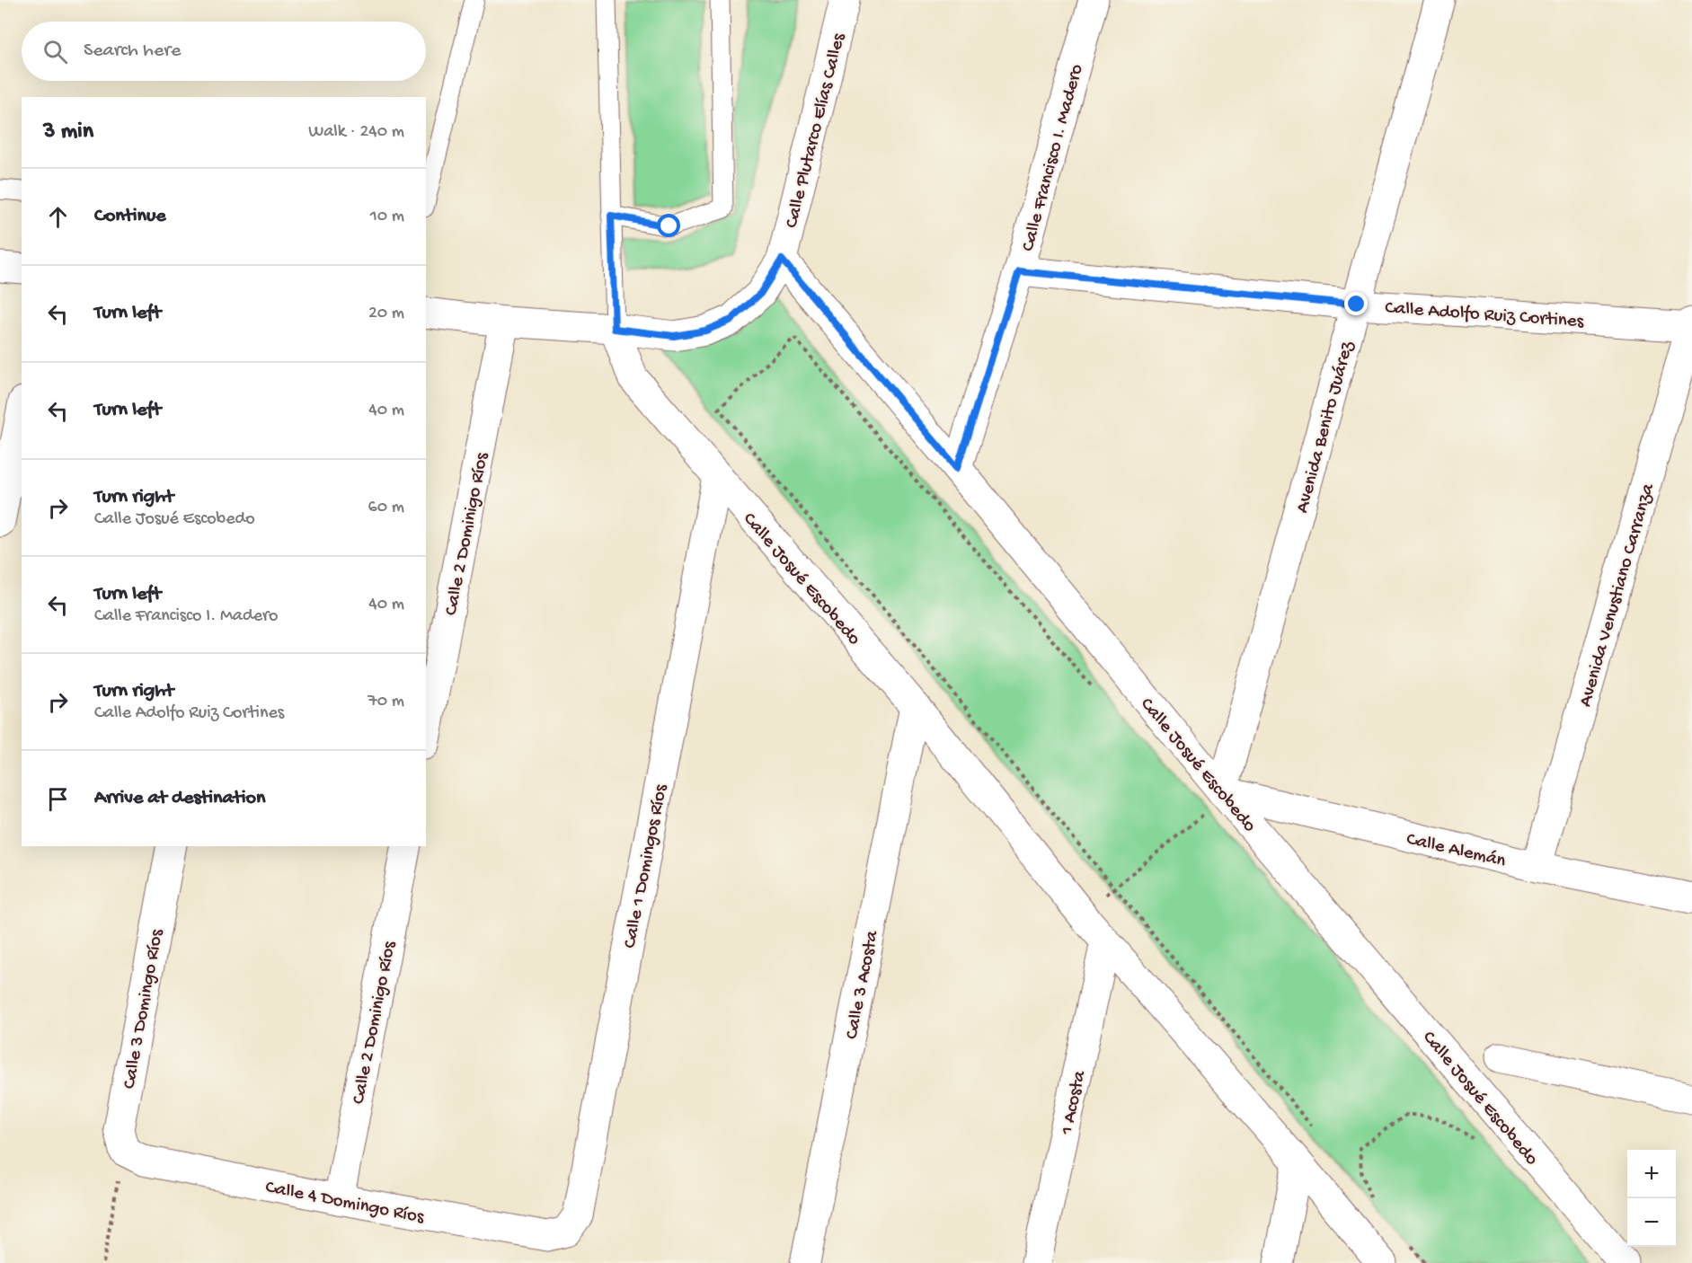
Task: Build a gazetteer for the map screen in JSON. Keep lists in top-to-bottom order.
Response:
{
  "streets": {
    "street": [
      "Calle Plutarco Elías Calles",
      "Calle Francisco I. Madero",
      "Calle Adolfo Ruiz Cortines",
      "Avenida Benito Juárez",
      "Calle 2 Dominigo Ríos",
      "Calle Josué Escobedo",
      "Avenida Venustiano Carranza",
      "Calle Alemán",
      "Calle 1 Domingos Ríos",
      "Calle 3 Acosta",
      "Calle 3 Domingo Ríos",
      "1 Acosta",
      "Calle 4 Domingo Ríos"
    ]
  },
  "crossings": [
    ["Calle Plutarco Elías Calles", "Calle 2 Dominigo Ríos"],
    ["Calle Plutarco Elías Calles", "Calle Josué Escobedo"],
    ["Calle Francisco I. Madero", "Calle Adolfo Ruiz Cortines"],
    ["Calle Francisco I. Madero", "Calle Josué Escobedo"],
    ["Calle Adolfo Ruiz Cortines", "Avenida Benito Juárez"],
    ["Calle Adolfo Ruiz Cortines", "Avenida Venustiano Carranza"],
    ["Avenida Benito Juárez", "Calle Josué Escobedo"],
    ["Avenida Benito Juárez", "Calle Alemán"],
    ["Calle 2 Dominigo Ríos", "Calle 4 Domingo Ríos"],
    ["Calle Josué Escobedo", "Calle Alemán"],
    ["Calle Josué Escobedo", "Calle 1 Domingos Ríos"],
    ["Calle Josué Escobedo", "Calle 3 Acosta"],
    ["Calle Josué Escobedo", "1 Acosta"],
    ["Avenida Venustiano Carranza", "Calle Alemán"],
    ["Calle 1 Domingos Ríos", "Calle 4 Domingo Ríos"],
    ["Calle 3 Domingo Ríos", "Calle 4 Domingo Ríos"]
  ],
  "page": {
    "search": "Search here",
    "heading": ["3 min", "Walk · 240 m"],
    "list": [
      ["Continue", "10 m"],
      ["Turn left", "20 m"],
      ["Turn left", "40 m"],
      ["Turn right", "Calle Josué Escobedo", "60 m"],
      ["Turn left", "Calle Francisco I. Madero", "40 m"],
      ["Turn right", "Calle Adolfo Ruiz Cortines", "70 m"],
      "Arrive at destination"
    ],
    "map_buttons": ["+", "−"]
  }
}
